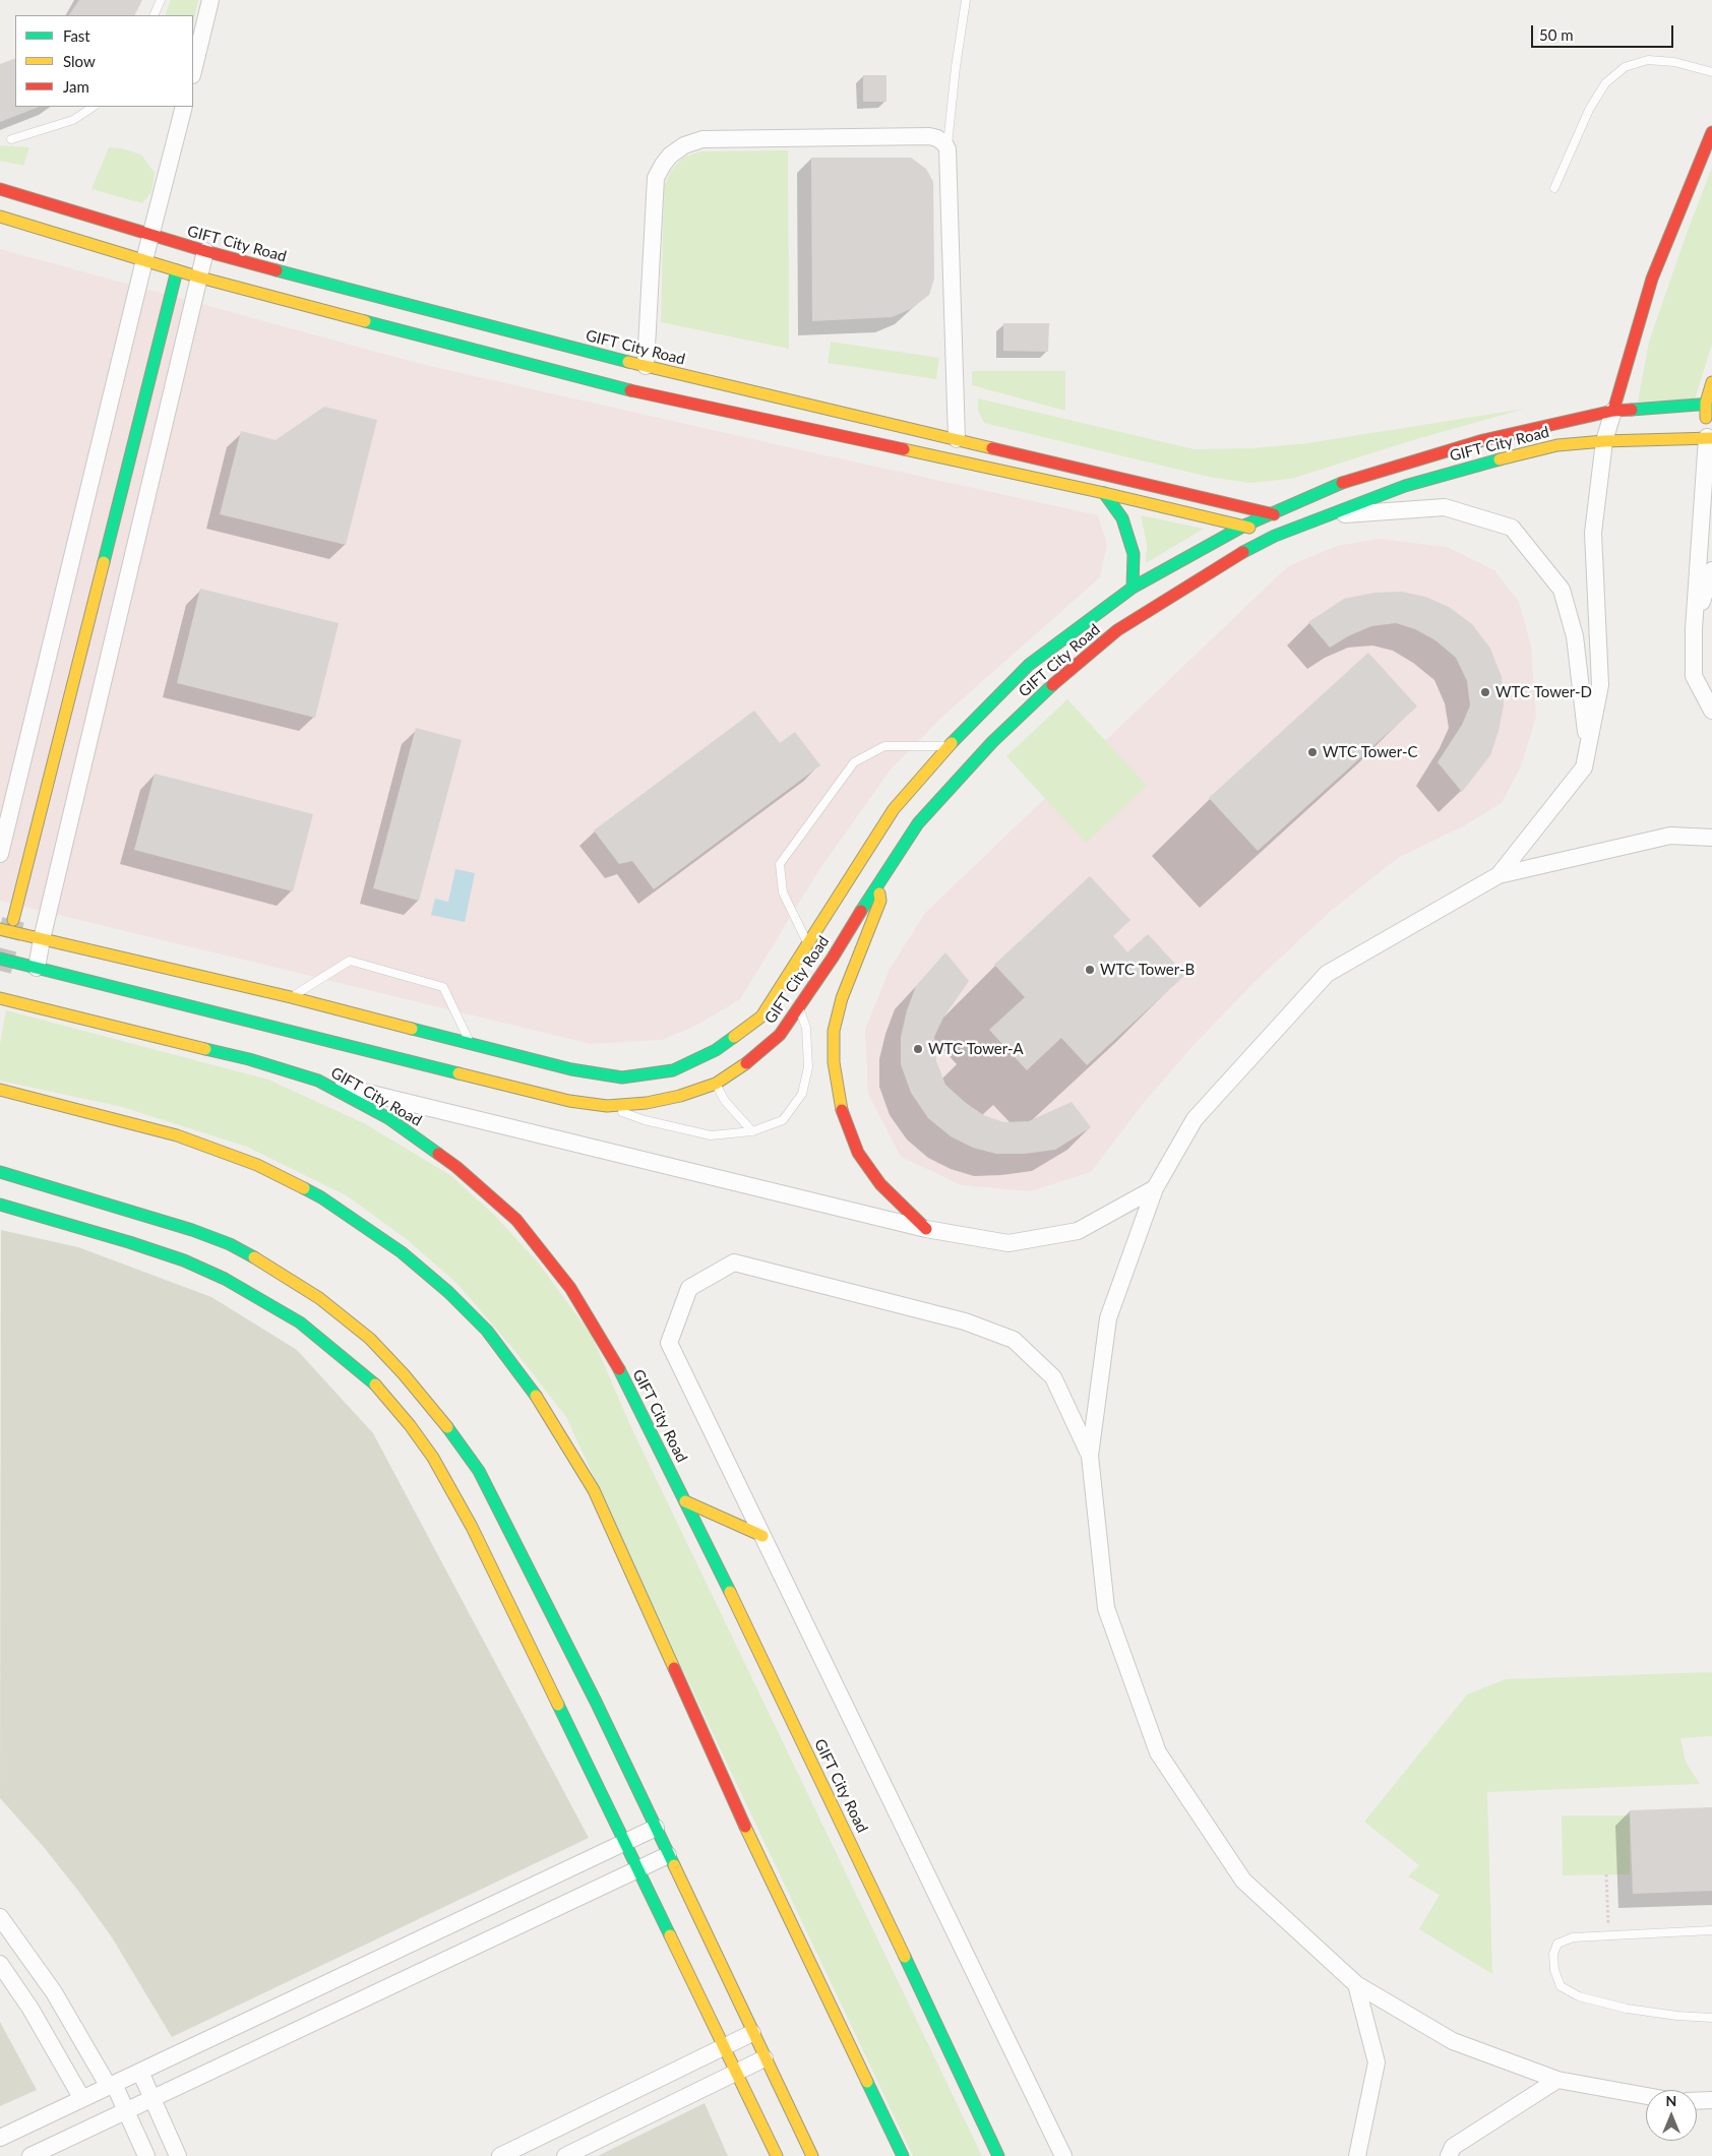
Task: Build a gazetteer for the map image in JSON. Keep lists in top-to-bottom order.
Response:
{
  "streets": {
    "street": ["GIFT City Road"]
  },
  "places": [
    "WTC Tower-D",
    "WTC Tower-C",
    "WTC Tower-B",
    "WTC Tower-A"
  ],
  "legend": ["Fast", "Slow", "Jam"],
  "scale_bar": "50 m",
  "north": "top"
}
